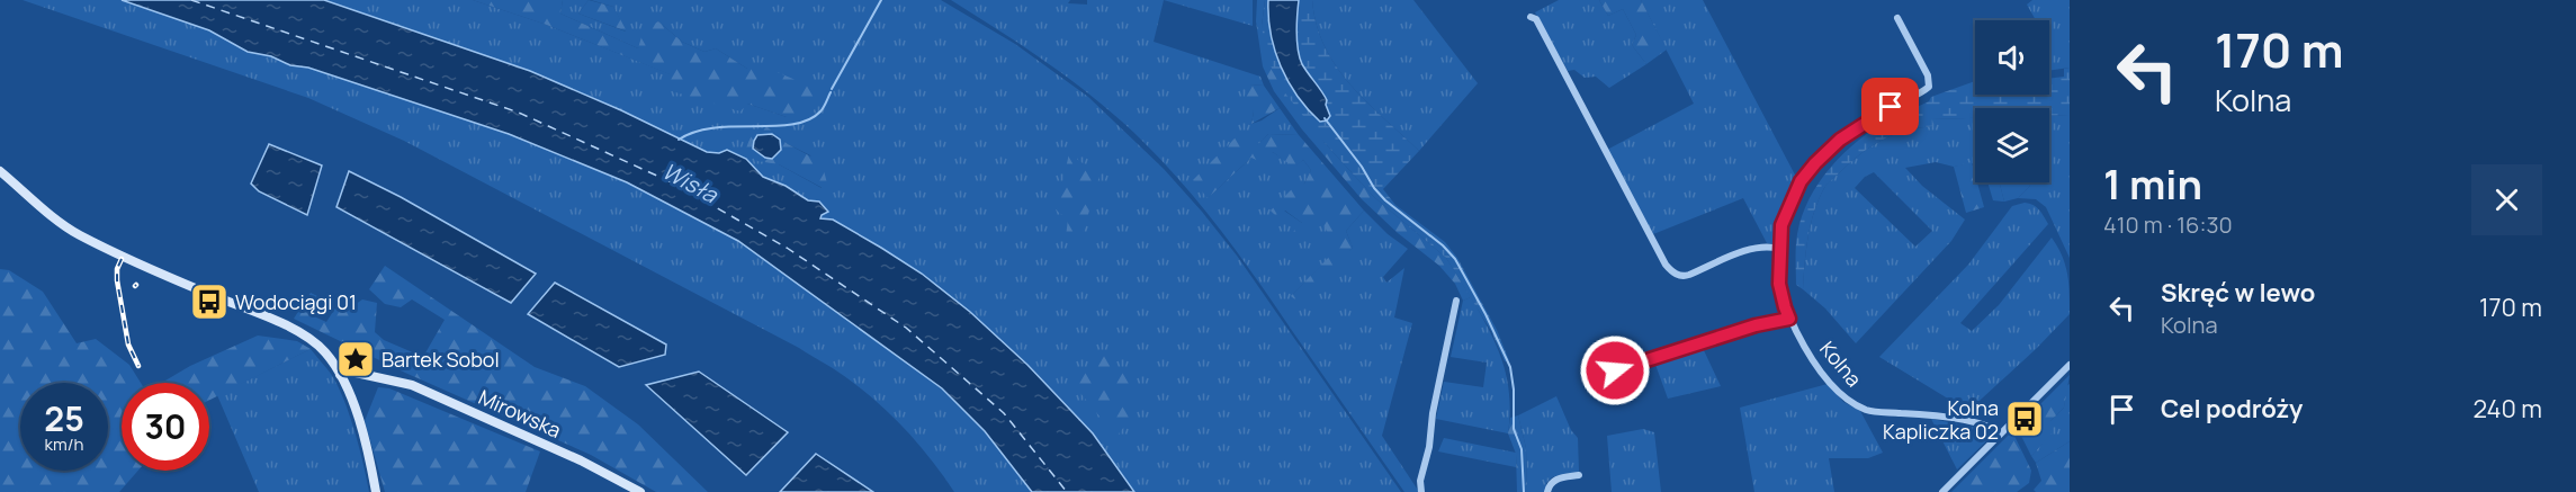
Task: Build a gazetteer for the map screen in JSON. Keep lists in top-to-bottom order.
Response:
{
  "streets": {
    "main road": ["Mirowska"],
    "street": ["Kolna"]
  },
  "water": ["Wisła"],
  "places": {
    "bus stop": ["Wodociągi 01", "Kolna Kapliczka 02"],
    "place": ["Bartek Sobol"]
  },
  "page": {
    "turn": ["170 m", "Kolna"],
    "heading": ["1 min", "410 m · 16:30"],
    "list": [
      {
        "name": "Skręć w lewo",
        "note": "Kolna",
        "value": "170 m"
      },
      {
        "name": "Cel podróży",
        "value": "240 m"
      }
    ],
    "speed": "25 km/h",
    "limit": "30"
  }
}
